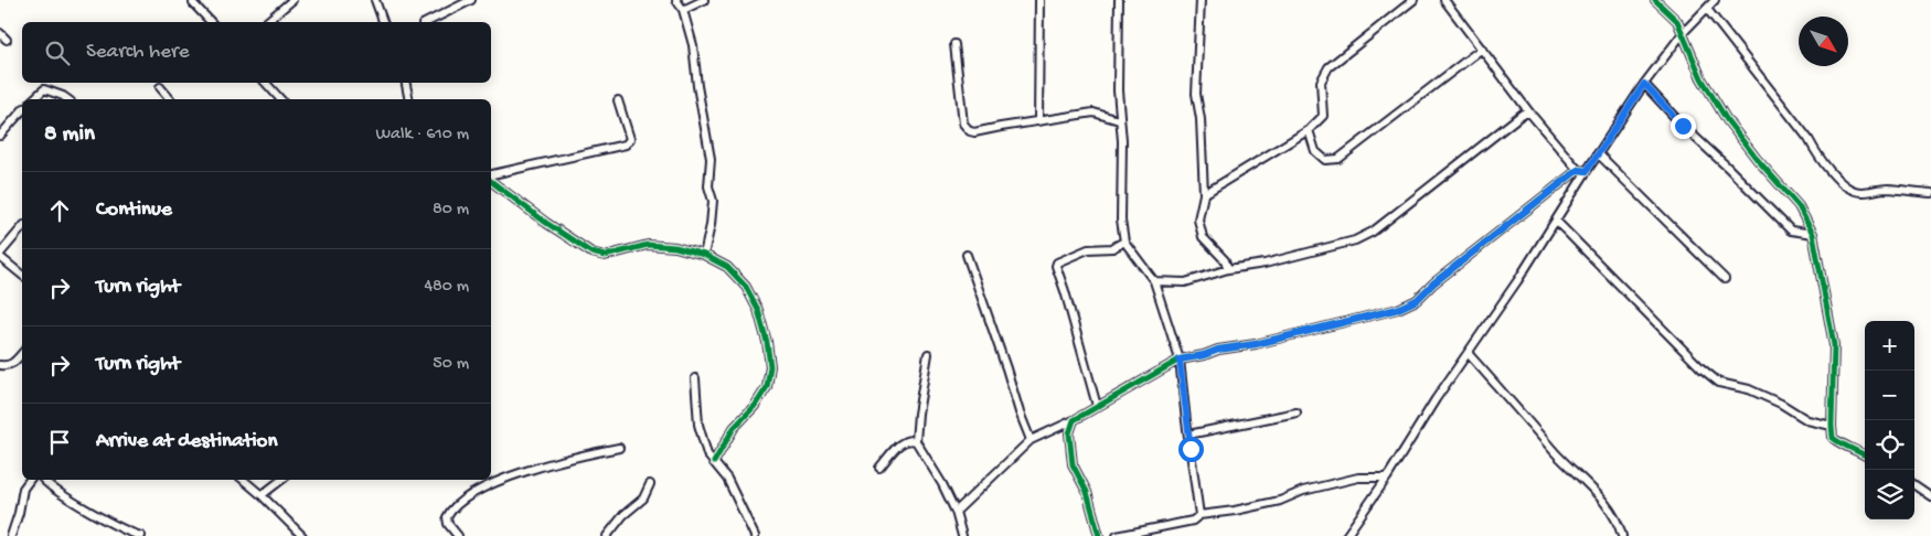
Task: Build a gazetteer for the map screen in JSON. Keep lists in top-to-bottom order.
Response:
{
  "north": "bottom right",
  "page": {
    "search": "Search here",
    "heading": ["8 min", "Walk · 610 m"],
    "list": [
      ["Continue", "80 m"],
      ["Turn right", "480 m"],
      ["Turn right", "50 m"],
      "Arrive at destination"
    ],
    "map_buttons": ["+", "−"]
  }
}
